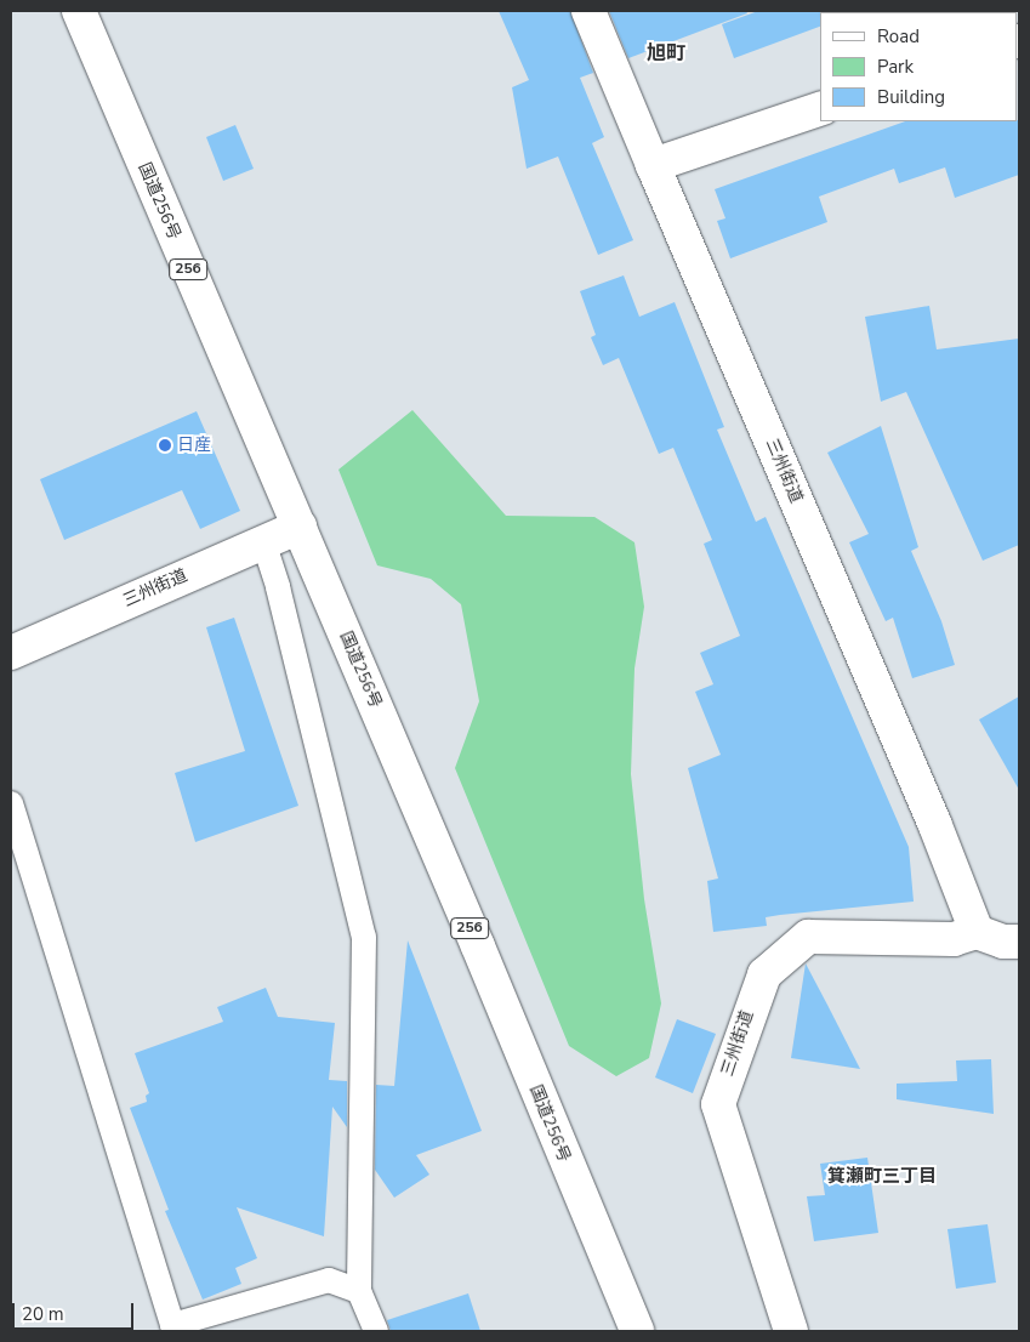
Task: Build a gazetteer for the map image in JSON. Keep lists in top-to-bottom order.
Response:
{
  "streets": {
    "main road": ["国道256号", "256", "三州街道"]
  },
  "crossings": [
    ["国道256号", "三州街道"]
  ],
  "districts": ["旭町", "箕瀬町三丁目"],
  "places": ["日産"],
  "legend": ["Road", "Park", "Building"],
  "scale_bar": "20 m"
}
